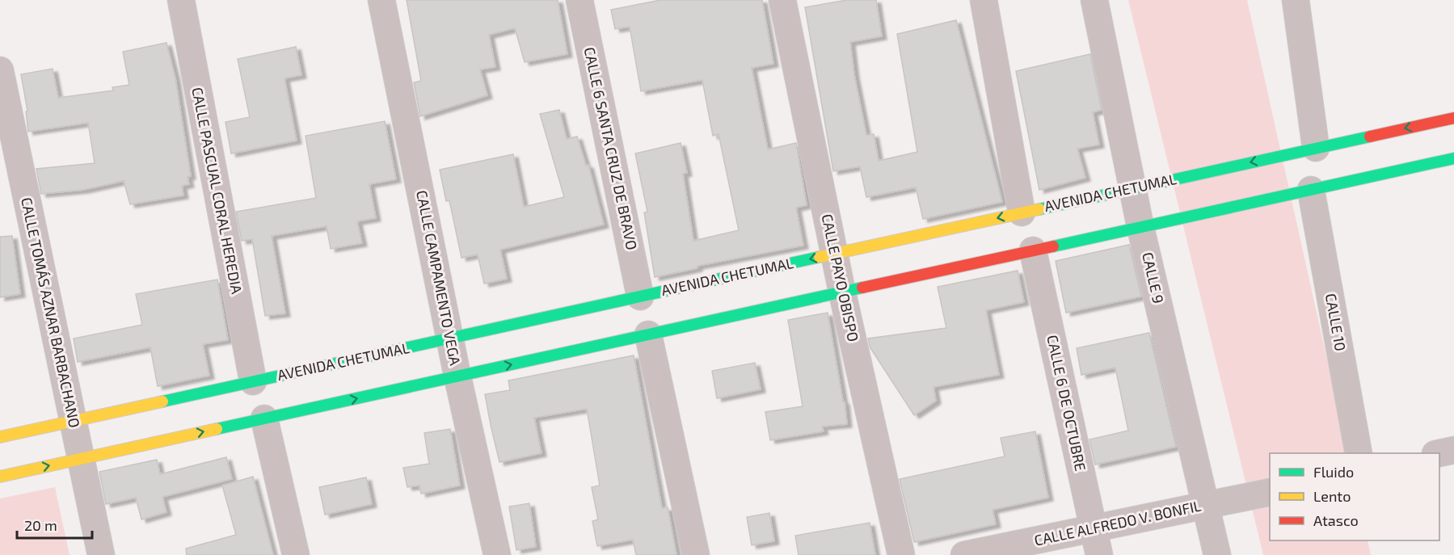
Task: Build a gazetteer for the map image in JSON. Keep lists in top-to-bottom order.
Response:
{
  "streets": {
    "main road": ["AVENIDA CHETUMAL"],
    "street": [
      "CALLE 6 SANTA CRUZ DE BRAVO",
      "CALLE PASCUAL CORAL HEREDIA",
      "CALLE CAMPAMENTO VEGA",
      "CALLE PAYO OBISPO",
      "CALLE 9",
      "CALLE TOMÁS AZNAR BARBACHANO",
      "CALLE 10",
      "CALLE 6 DE OCTUBRE",
      "CALLE ALFREDO V. BONFIL"
    ]
  },
  "crossings": [
    ["CALLE 6 SANTA CRUZ DE BRAVO", "AVENIDA CHETUMAL"],
    ["CALLE PASCUAL CORAL HEREDIA", "AVENIDA CHETUMAL"],
    ["AVENIDA CHETUMAL", "CALLE CAMPAMENTO VEGA"],
    ["AVENIDA CHETUMAL", "CALLE PAYO OBISPO"],
    ["AVENIDA CHETUMAL", "CALLE 9"],
    ["AVENIDA CHETUMAL", "CALLE TOMÁS AZNAR BARBACHANO"],
    ["CALLE 9", "CALLE ALFREDO V. BONFIL"],
    ["CALLE 6 DE OCTUBRE", "CALLE ALFREDO V. BONFIL"]
  ],
  "legend": ["Fluido", "Lento", "Atasco"],
  "scale_bar": "20 m"
}
